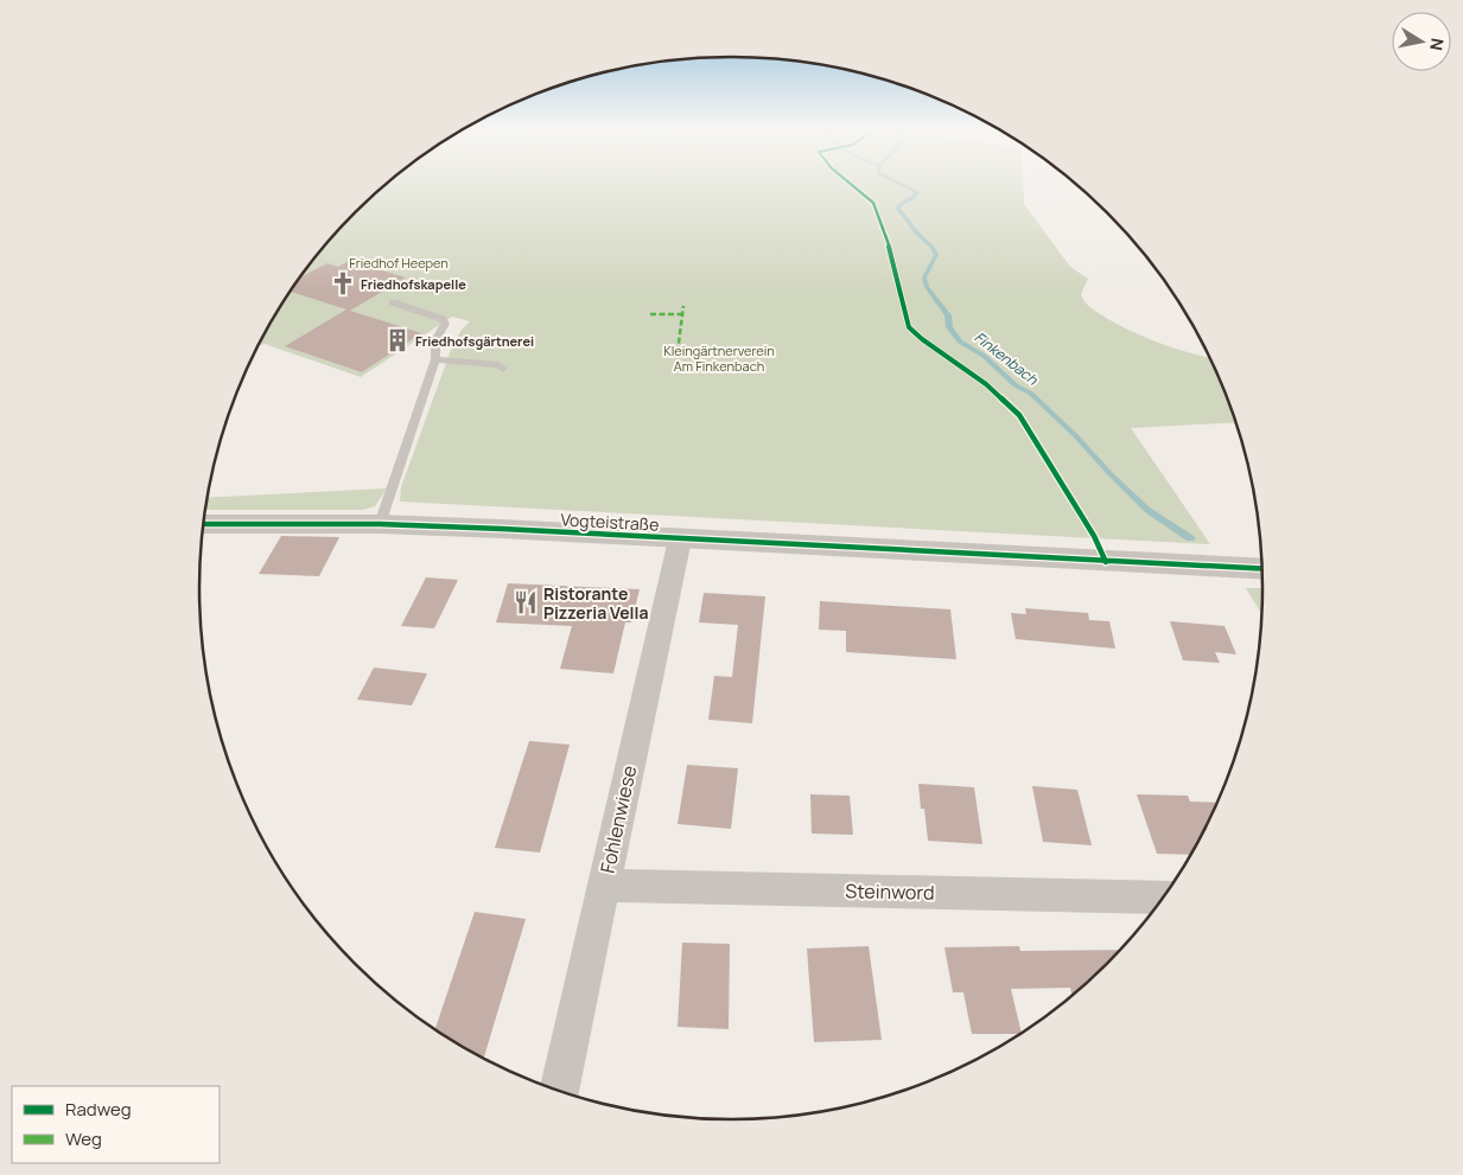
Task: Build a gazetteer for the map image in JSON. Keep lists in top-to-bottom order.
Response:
{
  "streets": {
    "street": ["Vogteistraße", "Fohlenwiese", "Steinword"]
  },
  "crossings": [
    ["Vogteistraße", "Fohlenwiese"],
    ["Fohlenwiese", "Steinword"]
  ],
  "water": ["Finkenbach"],
  "parks": ["Friedhof Heepen", "Kleingärtnerverein Am Finkenbach"],
  "places": {
    "church": ["Friedhofskapelle"],
    "building": ["Friedhofsgärtnerei"],
    "restaurant": ["Ristorante Pizzeria Vella"]
  },
  "legend": ["Radweg", "Weg"],
  "north": "right"
}
